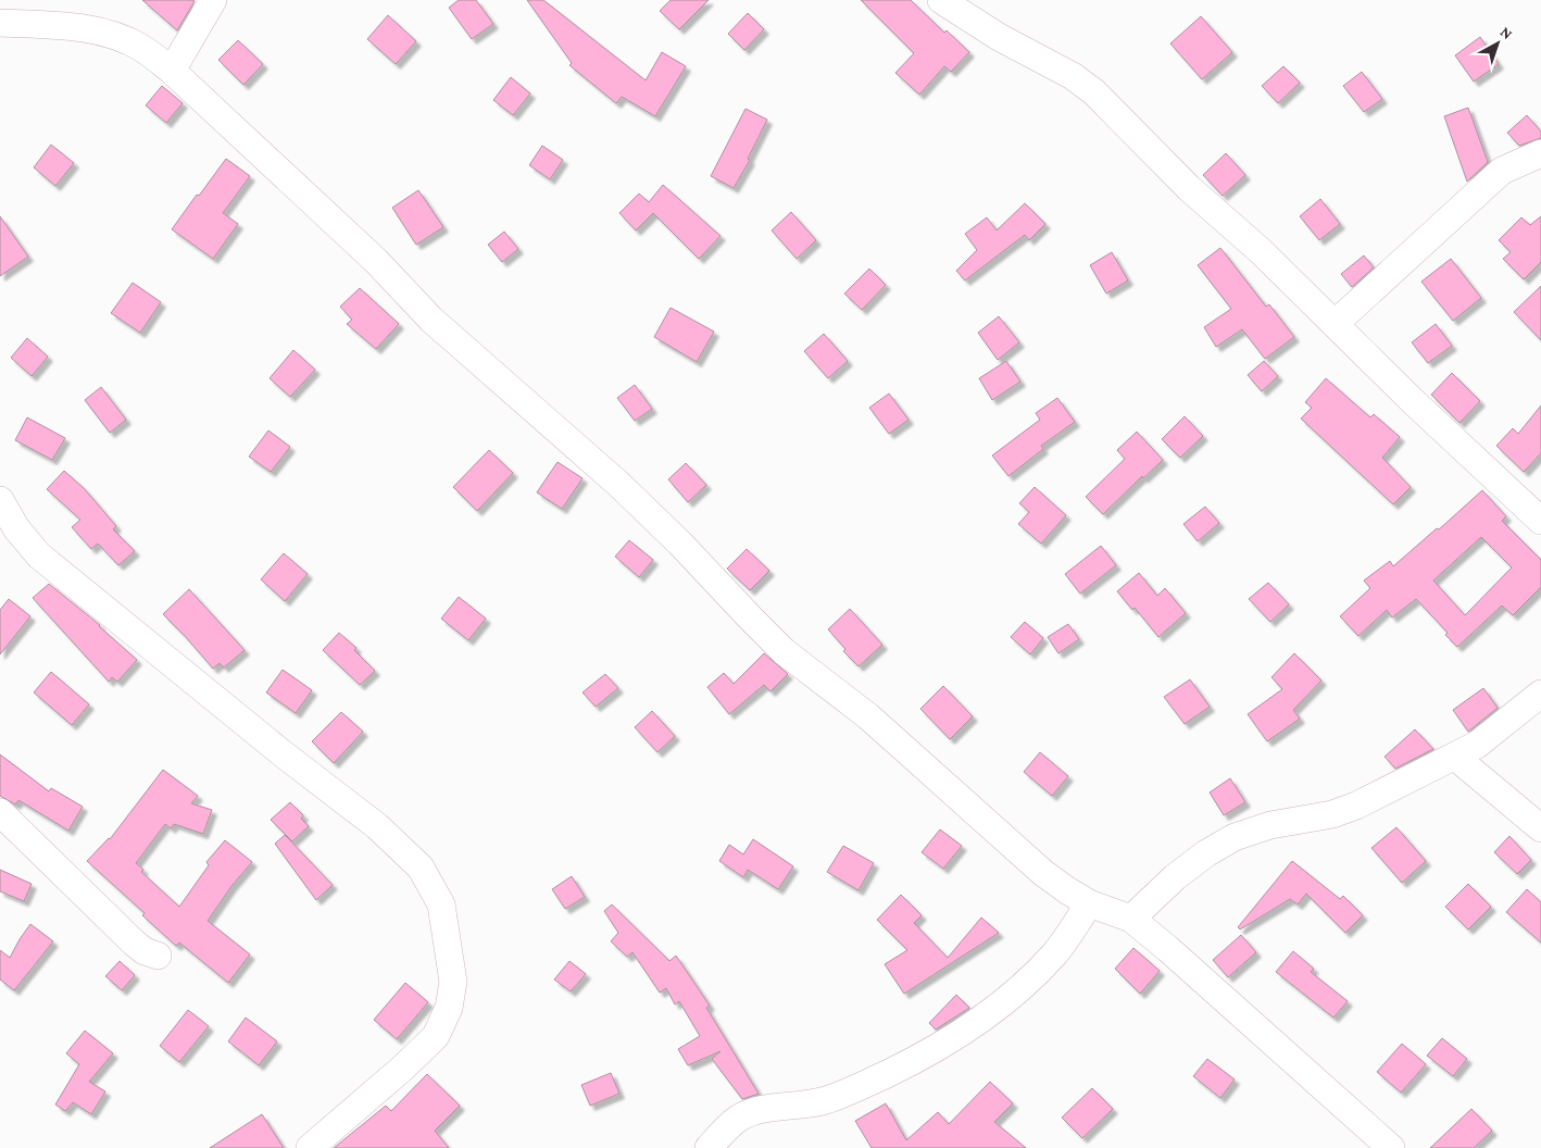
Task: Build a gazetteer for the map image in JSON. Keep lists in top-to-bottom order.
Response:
{
  "north": "top right"
}
